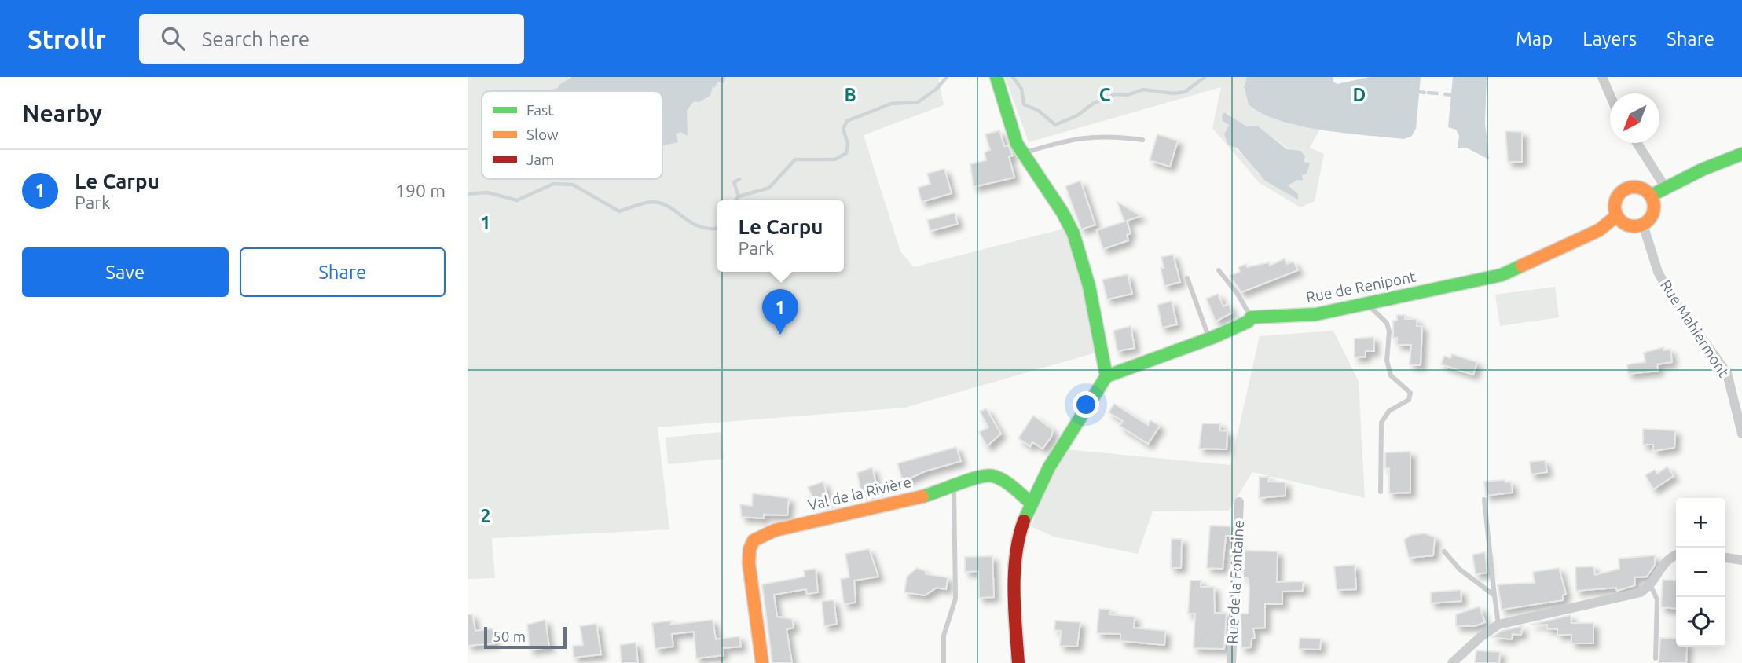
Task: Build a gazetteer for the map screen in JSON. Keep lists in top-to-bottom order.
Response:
{
  "streets": {
    "street": [
      "Rue de Renipont",
      "Rue Mahiermont",
      "Val de la Rivière",
      "Rue de la Fontaine"
    ]
  },
  "crossings": [
    ["Rue de Renipont", "Rue Mahiermont"]
  ],
  "legend": ["Fast", "Slow", "Jam"],
  "scale_bar": "50 m",
  "north": "bottom left",
  "page": {
    "header": "Strollr",
    "search": "Search here",
    "nav": ["Map", "Layers", "Share"],
    "heading": "Nearby",
    "list": [
      {
        "mark": "1",
        "name": "Le Carpu",
        "note": "Park",
        "value": "190 m"
      }
    ],
    "popup": ["Le Carpu", "Park"],
    "buttons": ["Save", "Share"],
    "pins": "1",
    "map_buttons": ["+", "−"],
    "scale": "50 m"
  },
  "grid": {
    "columns": ["B", "C", "D"],
    "rows": ["1", "2"]
  }
}
